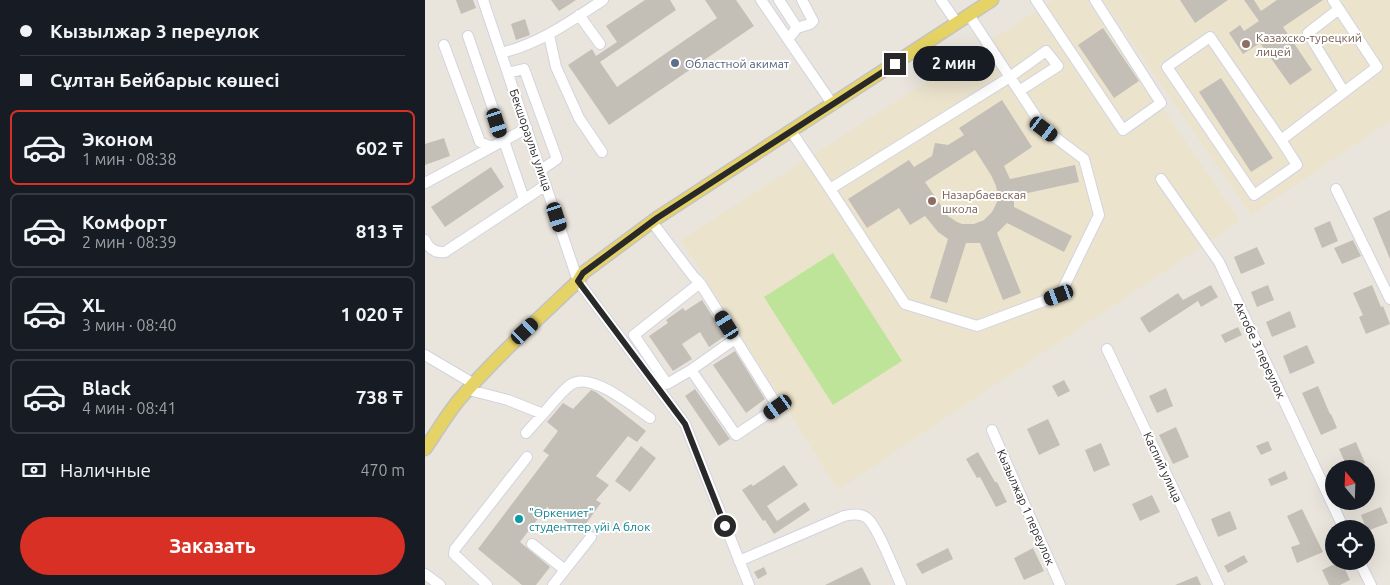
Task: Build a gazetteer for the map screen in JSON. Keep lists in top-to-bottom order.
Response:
{
  "streets": {
    "street": [
      "Бекшораулы улица",
      "Актобе 3 переулок",
      "Каспий улица",
      "Кызылжар 1 переулок"
    ]
  },
  "places": [
    "Казахско-турецкий лицей",
    "Областной акимат",
    "Назарбаевская школа",
    "\"Өркениет\" студенттер үйі А блок"
  ],
  "north": "top",
  "page": {
    "banner": ["Кызылжар 3 переулок", "Сұлтан Бейбарыс көшесі"],
    "bubble": "2 мин",
    "list": [
      {
        "name": "Эконом",
        "note": "1 мин · 08:38",
        "value": "602 ₸"
      },
      {
        "name": "Комфорт",
        "note": "2 мин · 08:39",
        "value": "813 ₸"
      },
      {
        "name": "XL",
        "note": "3 мин · 08:40",
        "value": "1 020 ₸"
      },
      {
        "name": "Black",
        "note": "4 мин · 08:41",
        "value": "738 ₸"
      }
    ],
    "pay": ["Наличные", "470 m"],
    "buttons": "Заказать"
  }
}
